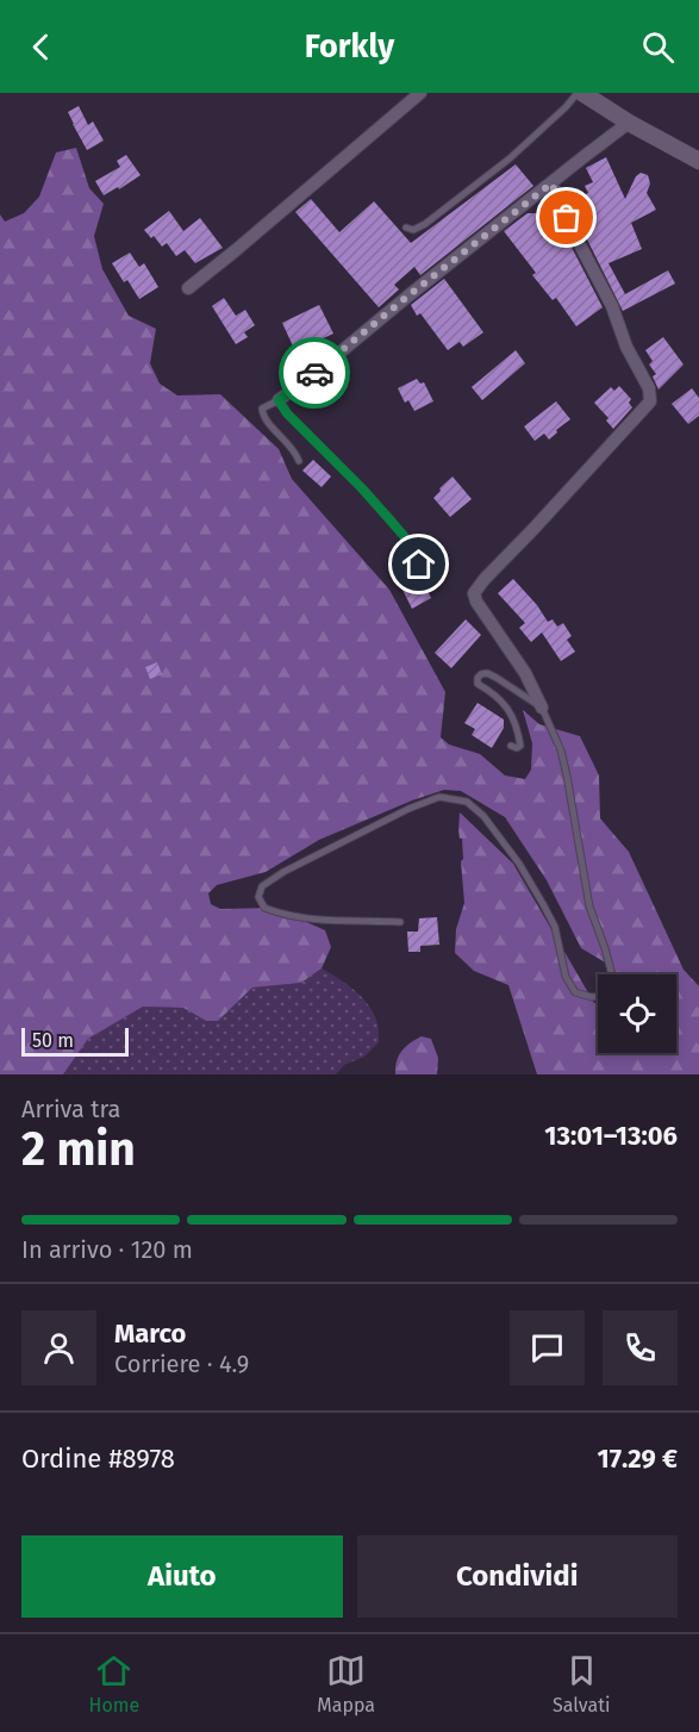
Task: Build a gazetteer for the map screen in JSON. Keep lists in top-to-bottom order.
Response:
{
  "scale_bar": "50 m",
  "page": {
    "header": "Forkly",
    "scale": "50 m",
    "heading": ["2 min", "Arriva tra", "13:01–13:06"],
    "panel": [
      "Marco",
      "Corriere · 4.9",
      "Ordine #8978",
      "17.29 €"
    ],
    "bar": "In arrivo · 120 m",
    "buttons": ["Aiuto", "Condividi"],
    "tabs": ["Home", "Mappa", "Salvati"]
  }
}
